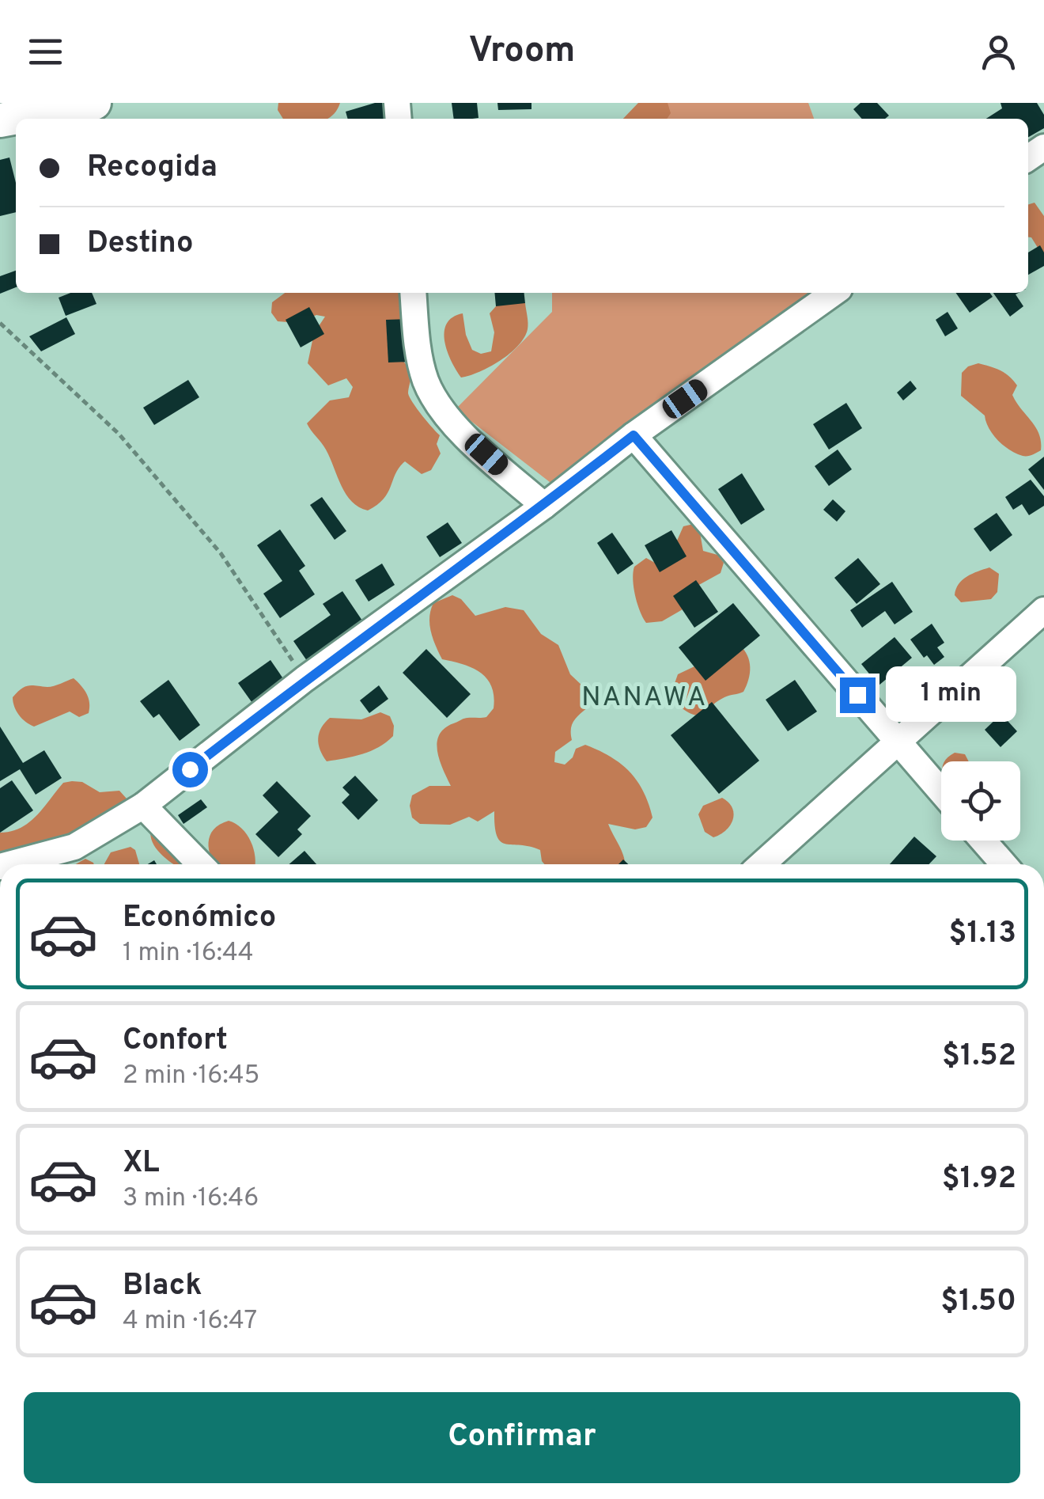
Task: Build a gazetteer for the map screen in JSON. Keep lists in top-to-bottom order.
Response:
{
  "districts": ["NANAWA"],
  "page": {
    "header": "Vroom",
    "banner": ["Recogida", "Destino"],
    "bubble": "1 min",
    "list": [
      {
        "name": "Económico",
        "note": "1 min · 16:44",
        "value": "$1.13"
      },
      {
        "name": "Confort",
        "note": "2 min · 16:45",
        "value": "$1.52"
      },
      {
        "name": "XL",
        "note": "3 min · 16:46",
        "value": "$1.92"
      },
      {
        "name": "Black",
        "note": "4 min · 16:47",
        "value": "$1.50"
      }
    ],
    "buttons": "Confirmar"
  }
}
